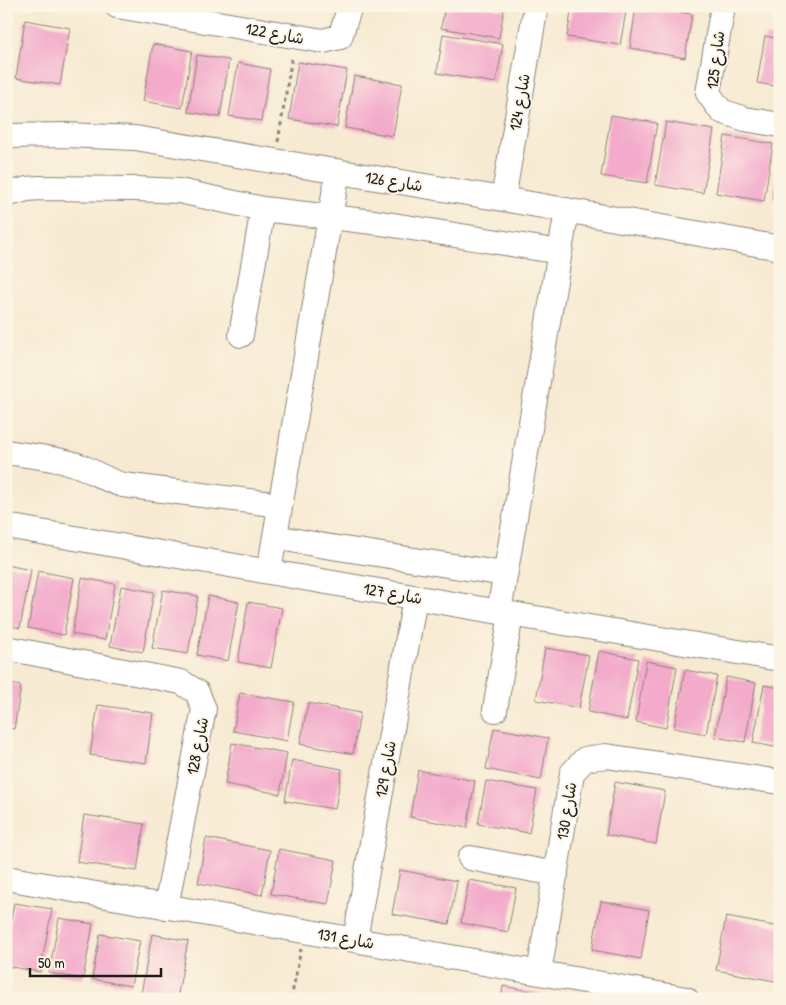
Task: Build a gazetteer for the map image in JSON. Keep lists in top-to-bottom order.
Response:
{
  "streets": {
    "street": [
      "شارع 122",
      "شارع 125",
      "شارع 124",
      "شارع 126",
      "شارع 127",
      "شارع 128",
      "شارع 129",
      "شارع 130",
      "شارع 131"
    ]
  },
  "crossings": [
    ["شارع 124", "شارع 126"],
    ["شارع 127", "شارع 129"],
    ["شارع 128", "شارع 131"],
    ["شارع 129", "شارع 131"],
    ["شارع 130", "شارع 131"]
  ],
  "scale_bar": "50 m"
}
